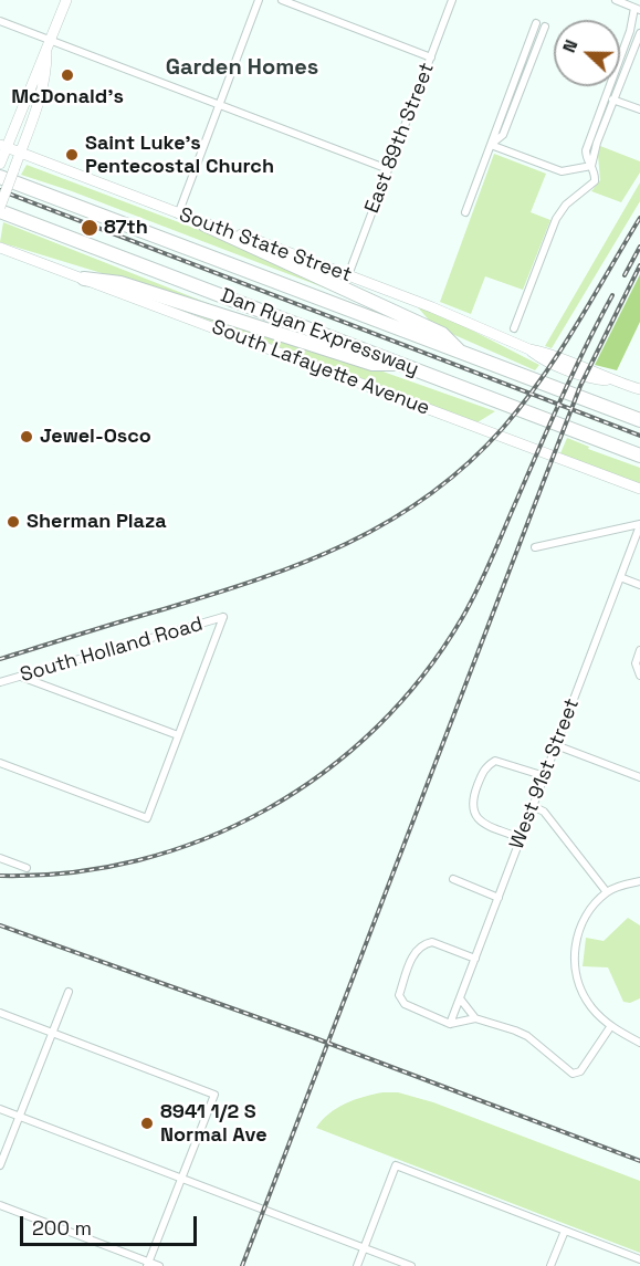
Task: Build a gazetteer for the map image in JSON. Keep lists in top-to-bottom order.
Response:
{
  "streets": {
    "highway": ["Dan Ryan Expressway"],
    "main road": ["South State Street", "South Lafayette Avenue"],
    "street": ["East 89th Street", "South Holland Road", "West 91st Street"]
  },
  "crossings": [
    ["East 89th Street", "South State Street"]
  ],
  "districts": ["Garden Homes"],
  "places": [
    "McDonald's",
    "Saint Luke's Pentecostal Church",
    "87th",
    "Jewel-Osco",
    "Sherman Plaza",
    "8941 1/2 S Normal Ave"
  ],
  "scale_bar": "200 m",
  "north": "left"
}
